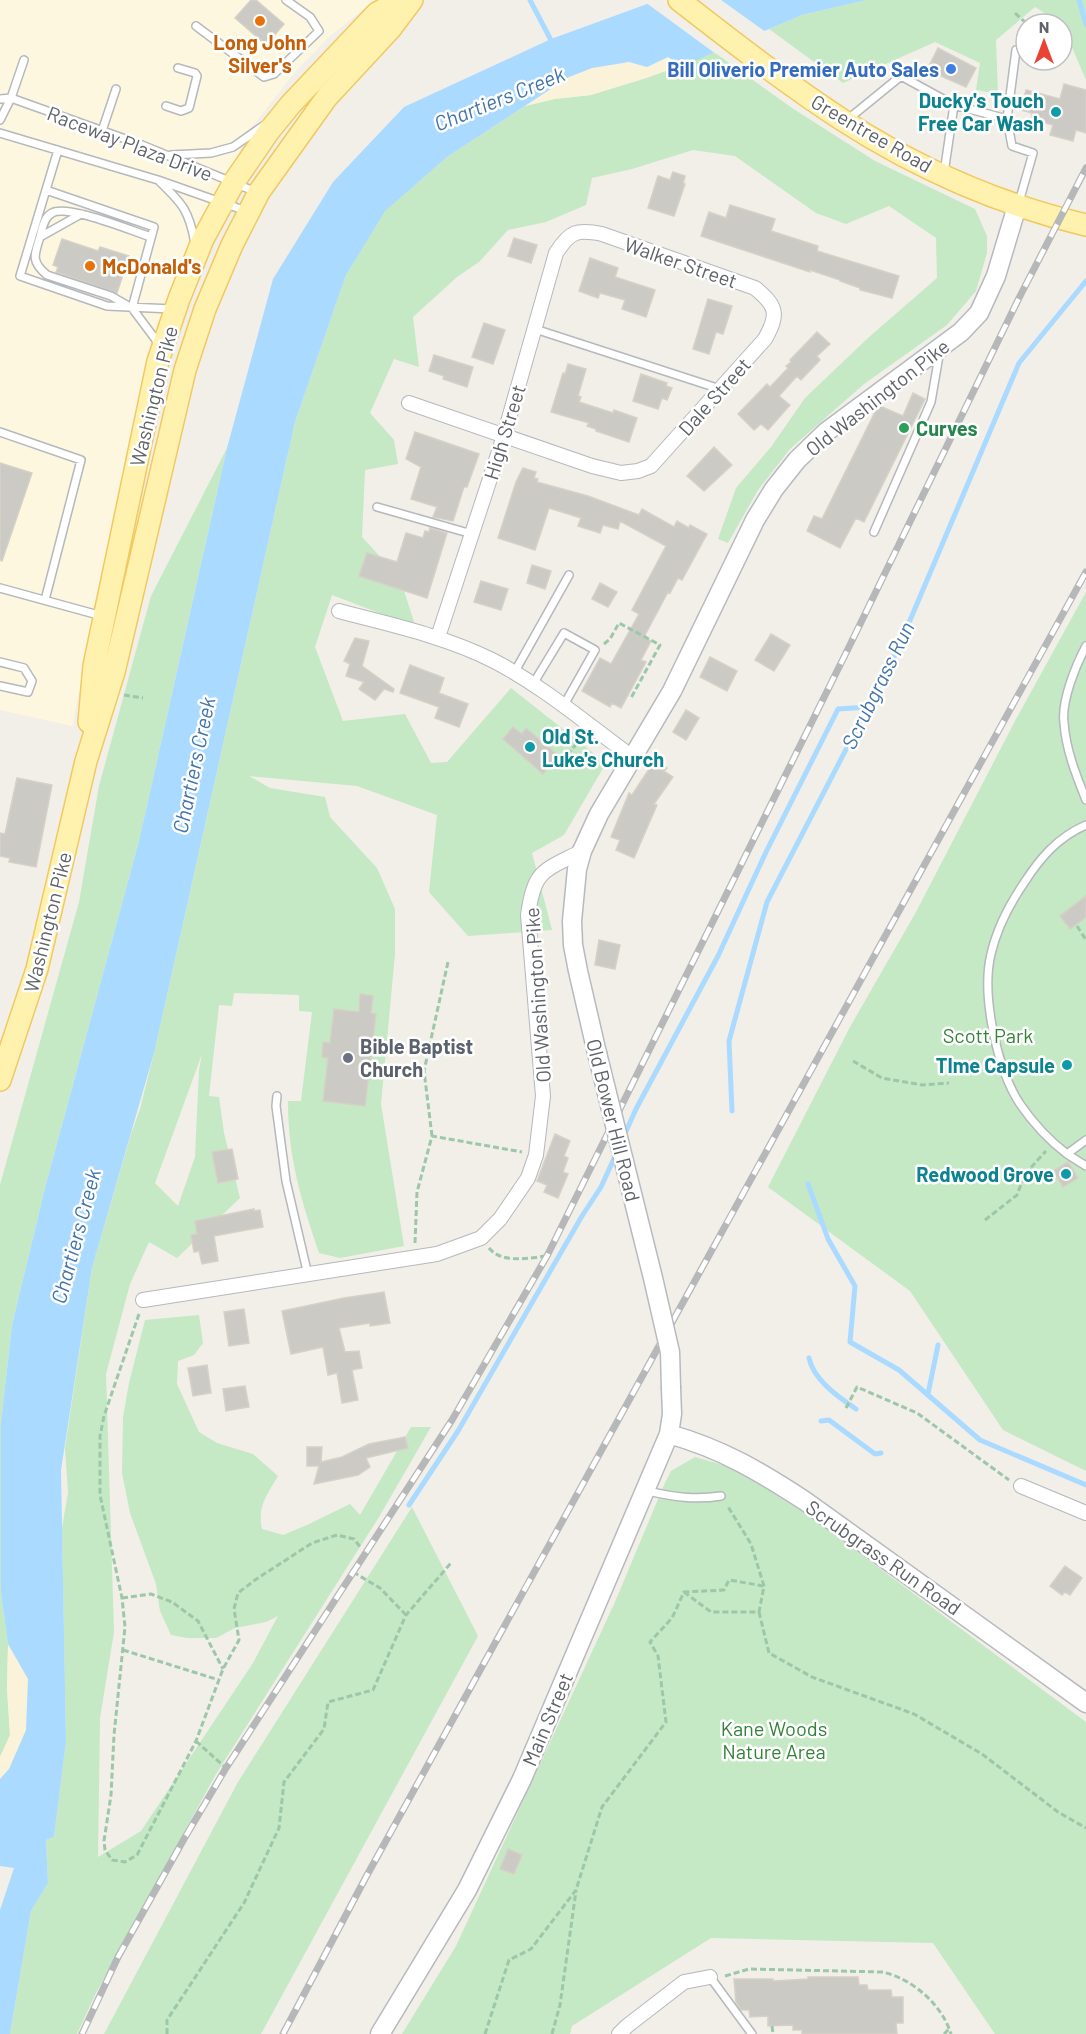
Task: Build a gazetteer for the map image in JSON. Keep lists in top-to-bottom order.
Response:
{
  "streets": {
    "main road": ["Greentree Road", "Washington Pike"],
    "street": [
      "Walker Street",
      "Dale Street",
      "Old Washington Pike",
      "High Street",
      "Old Bower Hill Road",
      "Scrubgrass Run Road",
      "Main Street"
    ],
    "lane": ["Raceway Plaza Drive"]
  },
  "crossings": [
    ["Greentree Road", "Old Washington Pike"],
    ["Raceway Plaza Drive", "Washington Pike"],
    ["Walker Street", "Dale Street"],
    ["Walker Street", "High Street"],
    ["Dale Street", "High Street"],
    ["Old Washington Pike", "Old Bower Hill Road"],
    ["Old Bower Hill Road", "Main Street"],
    ["Scrubgrass Run Road", "Main Street"]
  ],
  "water": ["Chartiers Creek", "Scrubgrass Run"],
  "parks": ["Scott Park", "Kane Woods Nature Area"],
  "places": [
    "Long John Silver's",
    "Bill Oliverio Premier Auto Sales",
    "Ducky's Touch Free Car Wash",
    "McDonald's",
    "Curves",
    "Old St. Luke's Church",
    "Bible Baptist Church",
    "TIme Capsule",
    "Redwood Grove"
  ],
  "north": "top"
}
